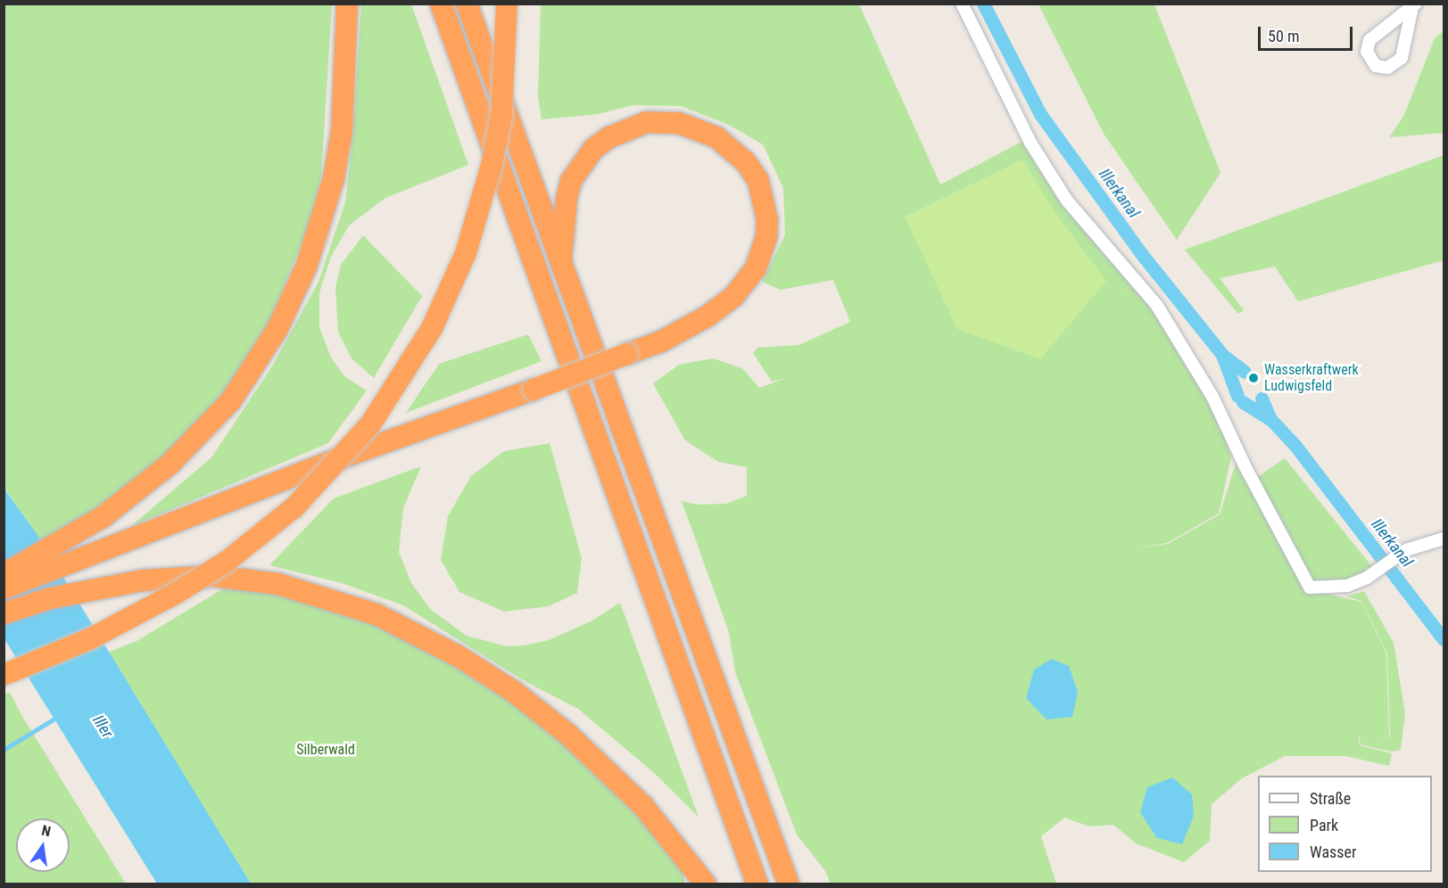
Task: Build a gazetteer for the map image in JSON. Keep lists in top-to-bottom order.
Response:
{
  "water": ["Illerkanal", "Iller"],
  "parks": ["Silberwald"],
  "places": ["Wasserkraftwerk Ludwigsfeld"],
  "legend": ["Straße", "Park", "Wasser"],
  "scale_bar": "50 m",
  "north": "top"
}
